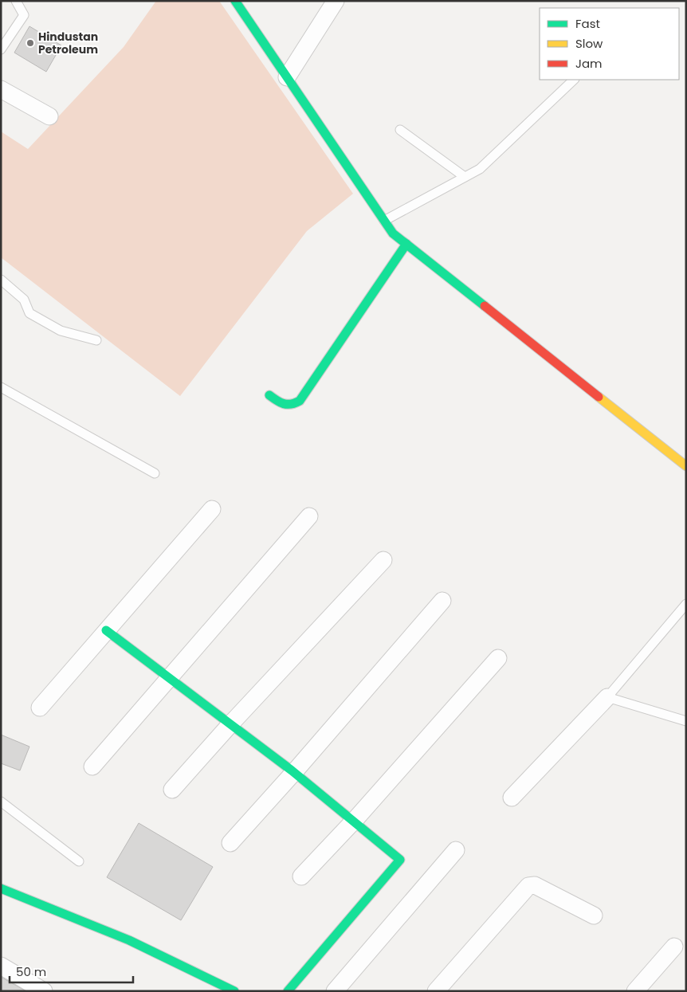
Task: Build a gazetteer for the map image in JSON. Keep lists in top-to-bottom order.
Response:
{
  "places": ["Hindustan Petroleum"],
  "legend": ["Fast", "Slow", "Jam"],
  "scale_bar": "50 m"
}
